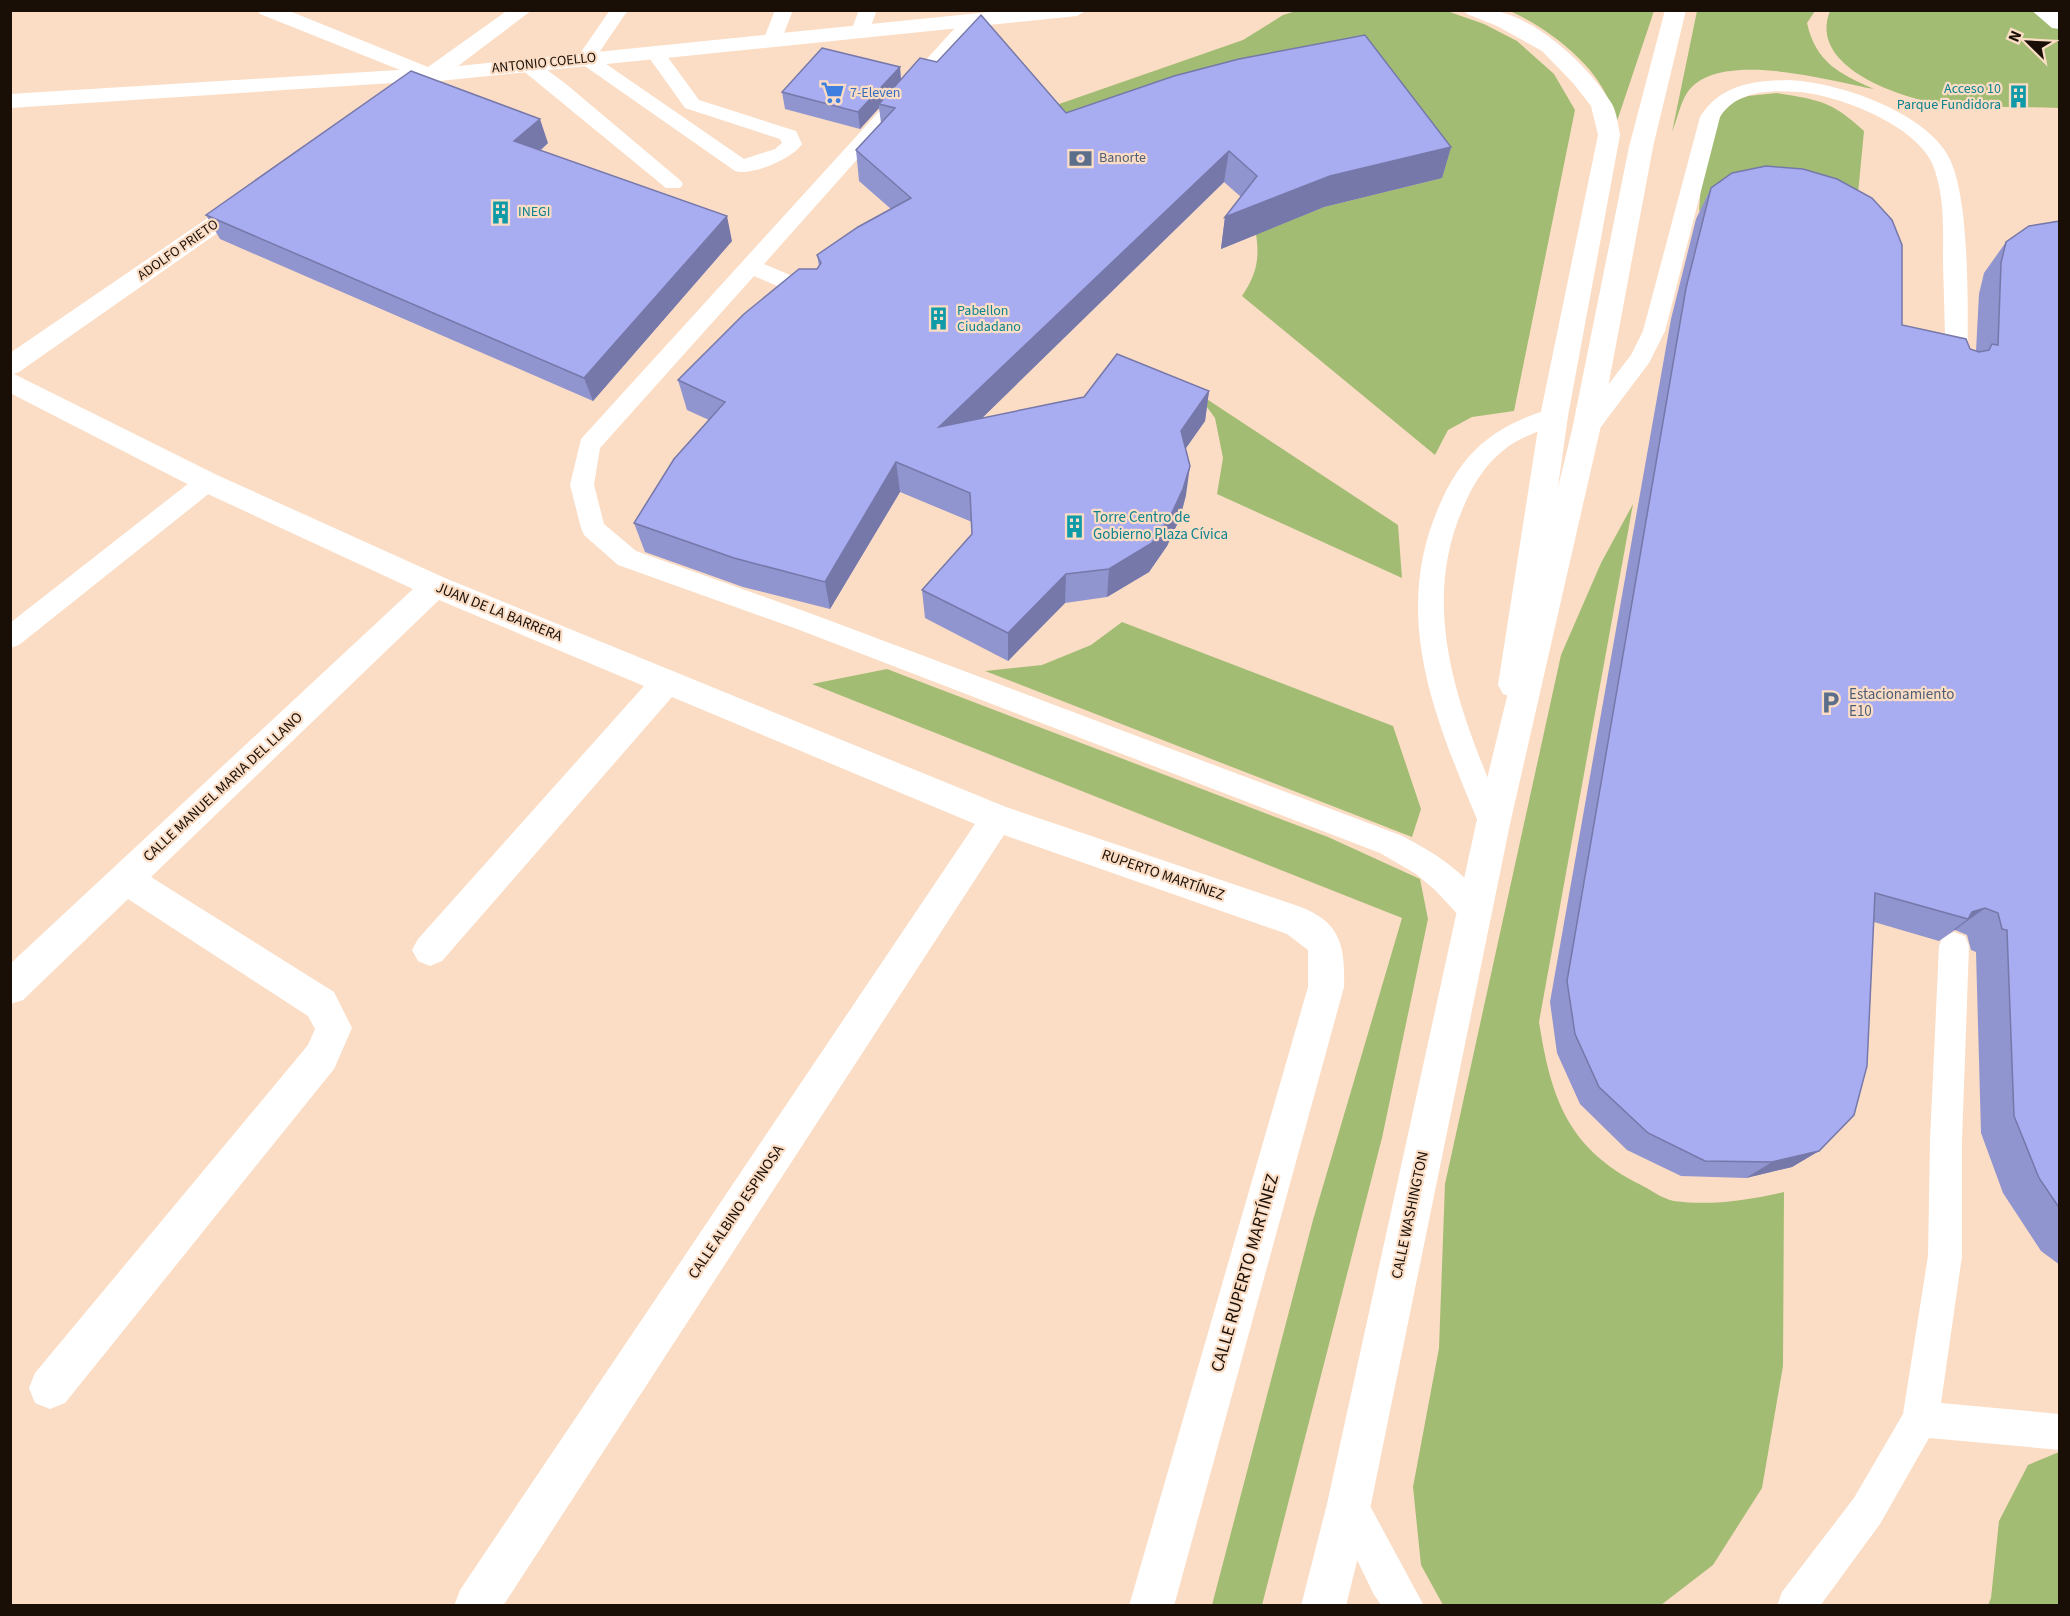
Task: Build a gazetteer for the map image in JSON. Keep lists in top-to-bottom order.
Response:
{
  "streets": {
    "street": [
      "ANTONIO COELLO",
      "ADOLFO PRIETO",
      "JUAN DE LA BARRERA",
      "CALLE MANUEL MARIA DEL LLANO",
      "RUPERTO MARTÍNEZ",
      "CALLE ALBINO ESPINOSA",
      "CALLE WASHINGTON",
      "CALLE RUPERTO MARTÍNEZ"
    ]
  },
  "crossings": [
    ["JUAN DE LA BARRERA", "CALLE MANUEL MARIA DEL LLANO"],
    ["JUAN DE LA BARRERA", "RUPERTO MARTÍNEZ"],
    ["JUAN DE LA BARRERA", "CALLE ALBINO ESPINOSA"],
    ["RUPERTO MARTÍNEZ", "CALLE ALBINO ESPINOSA"],
    ["RUPERTO MARTÍNEZ", "CALLE RUPERTO MARTÍNEZ"]
  ],
  "places": {
    "supermarket": ["7-Eleven"],
    "building": [
      "Acceso 10 Parque Fundidora",
      "INEGI",
      "Pabellon Ciudadano",
      "Torre Centro de Gobierno Plaza Cívica"
    ],
    "bank": ["Banorte"],
    "parking": ["Estacionamiento E10"]
  },
  "north": "top left"
}
